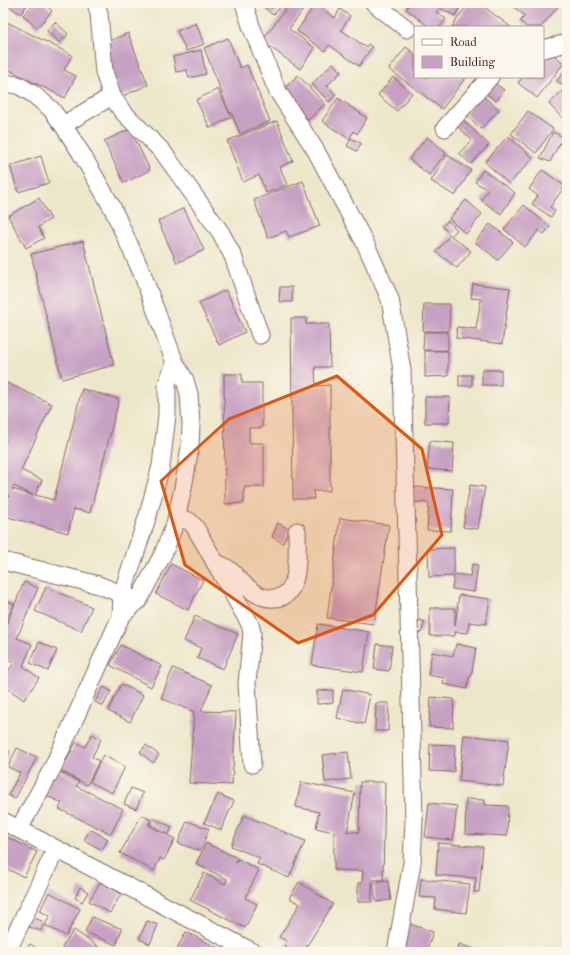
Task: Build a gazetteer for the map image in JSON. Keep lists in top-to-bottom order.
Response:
{
  "legend": ["Road", "Building"]
}
